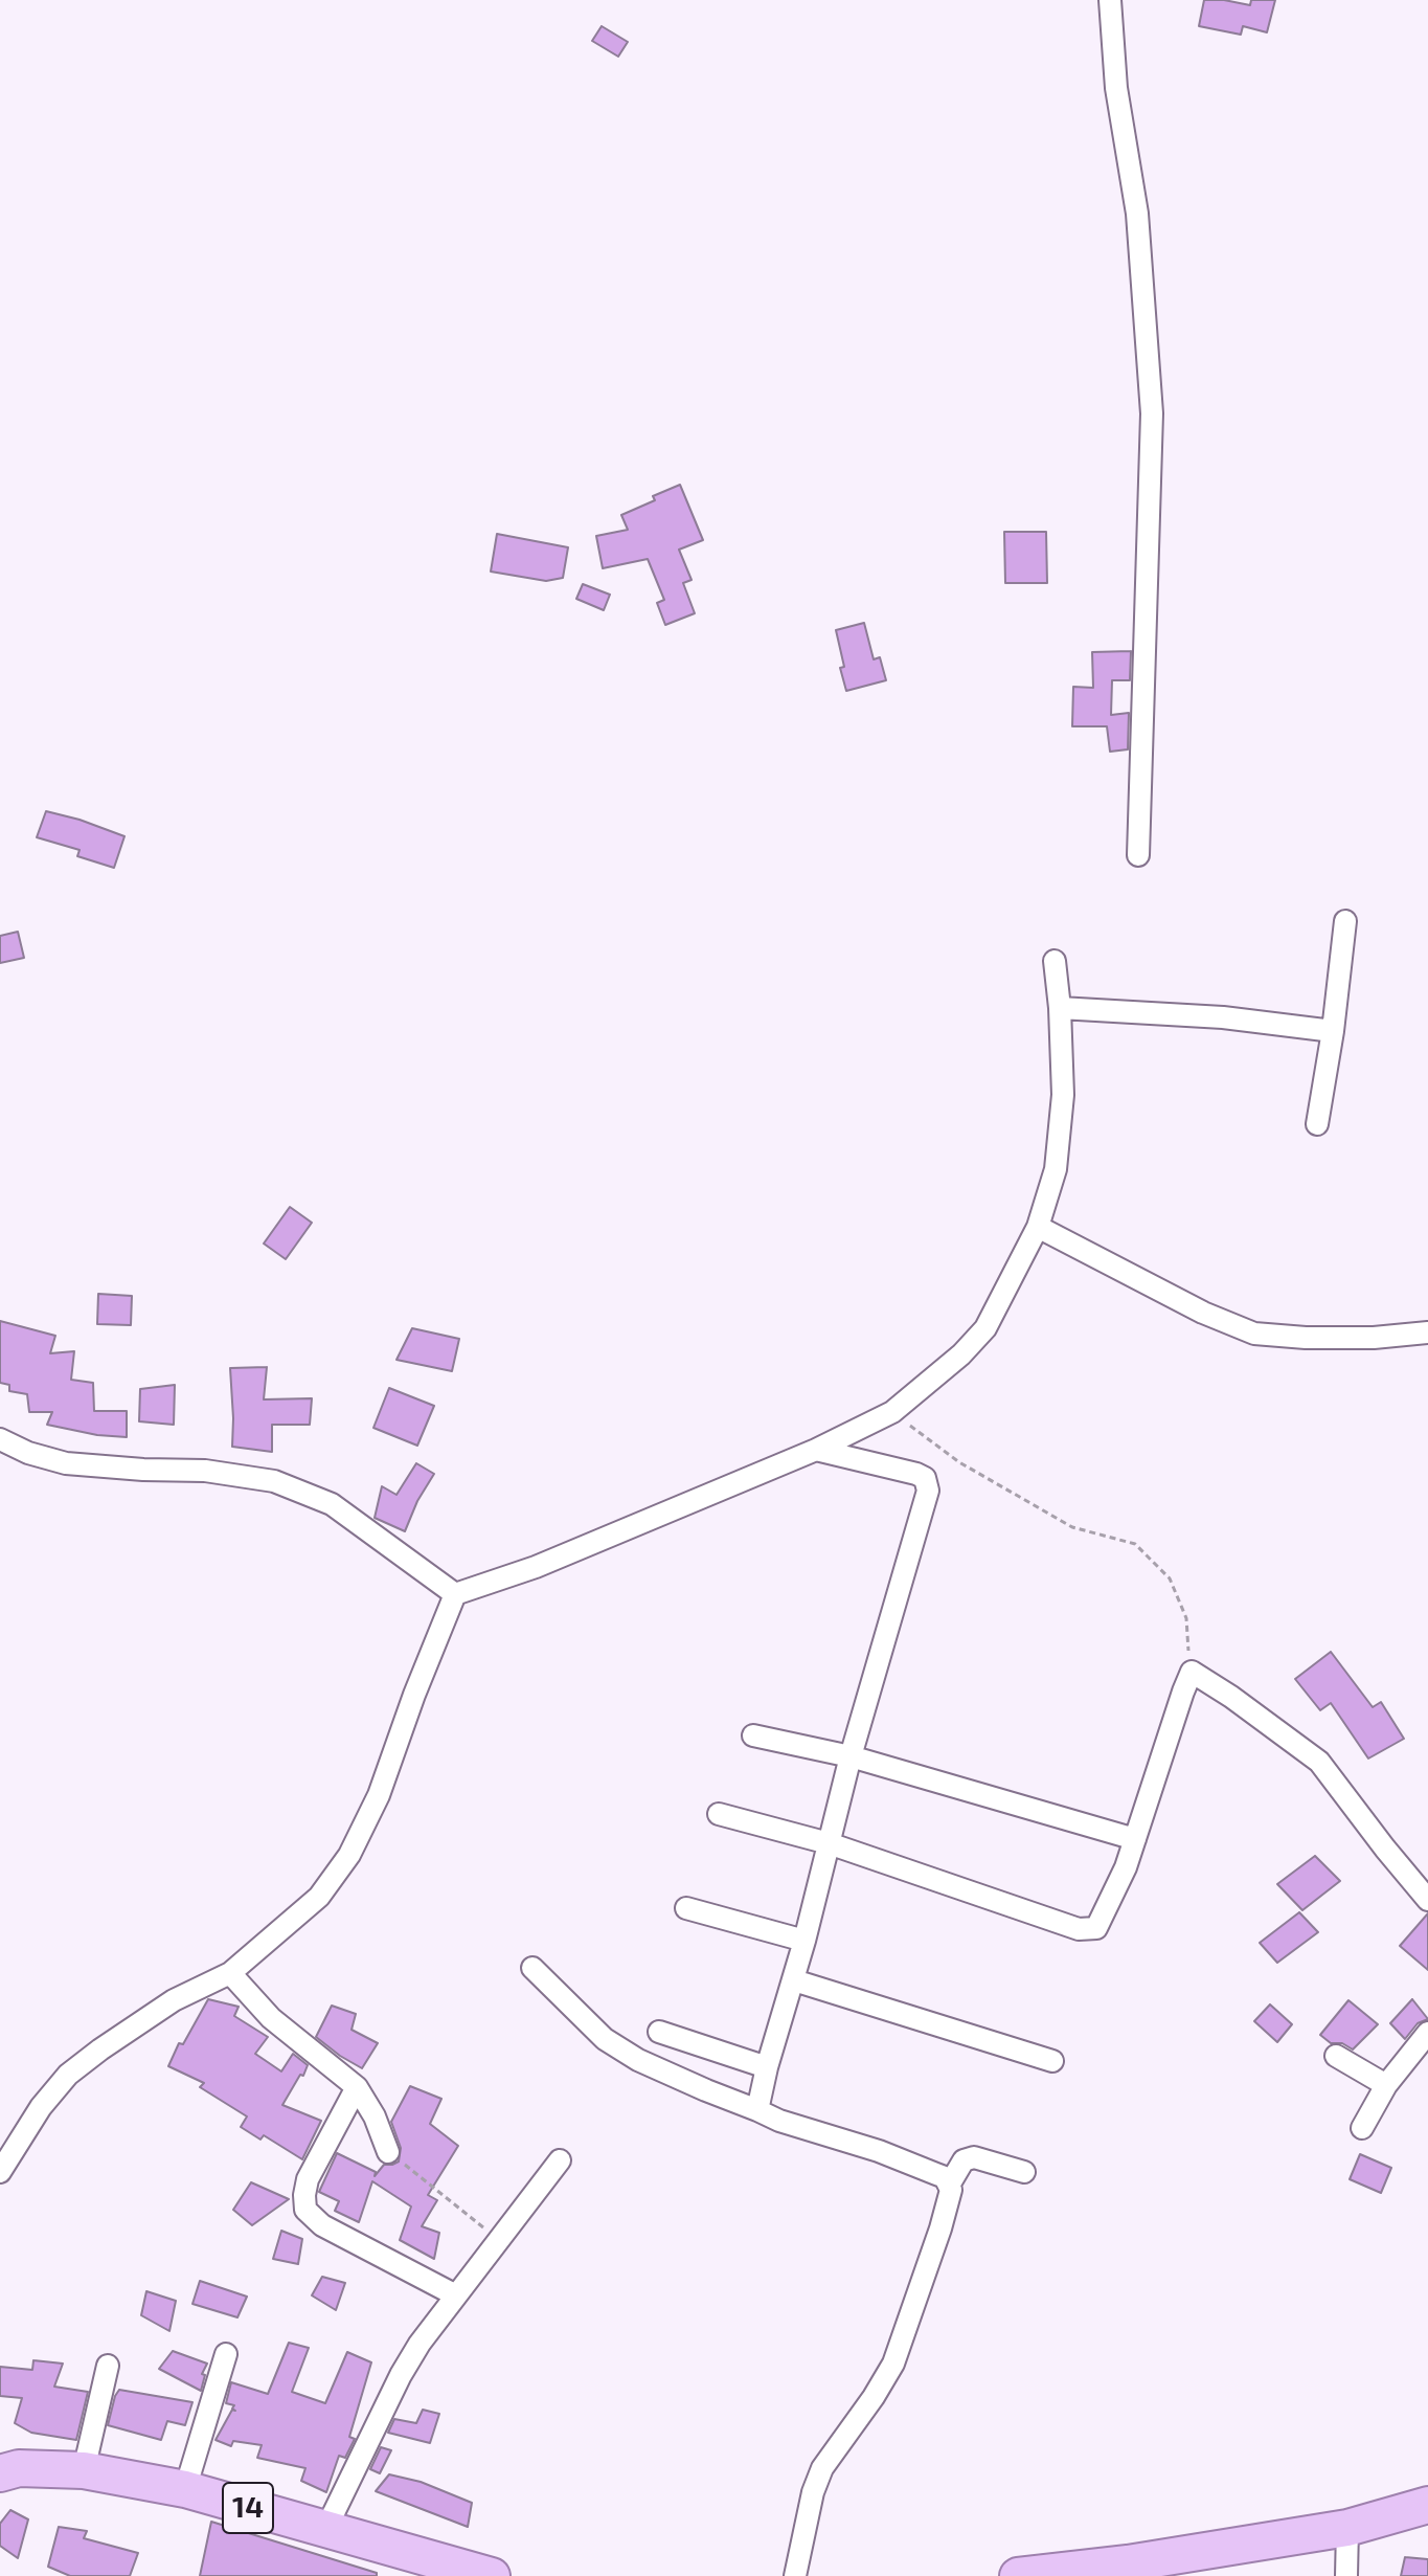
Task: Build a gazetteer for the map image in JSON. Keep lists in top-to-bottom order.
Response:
{
  "streets": {
    "highway": ["14"]
  }
}
